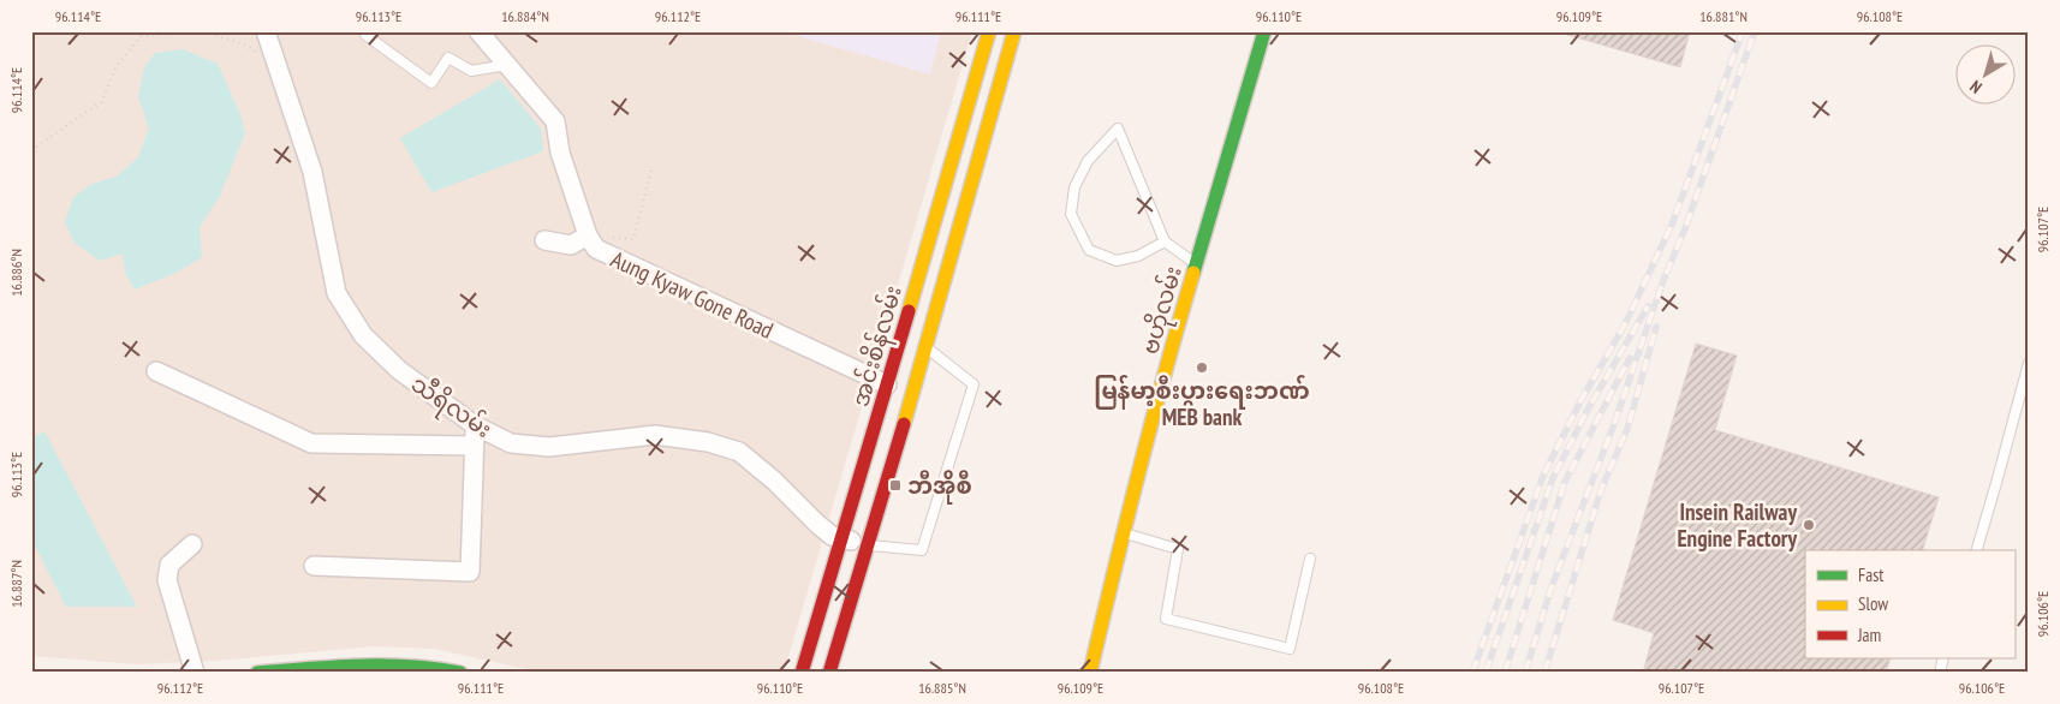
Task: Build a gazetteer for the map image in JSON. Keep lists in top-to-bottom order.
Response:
{
  "streets": {
    "main road": ["ဗဟိုလမ်း", "အင်းစိန်လမ်း"],
    "street": ["Aung Kyaw Gone Road", "သီရိလမ်း"]
  },
  "crossings": [
    ["Aung Kyaw Gone Road", "အင်းစိန်လမ်း"],
    ["အင်းစိန်လမ်း", "သီရိလမ်း"]
  ],
  "places": {
    "other": ["မြန်မာ့စီးပွားရေးဘဏ် MEB bank", "Insein Railway Engine Factory"],
    "transit": ["ဘီအိုစီ"]
  },
  "legend": ["Fast", "Slow", "Jam"],
  "north": "bottom left",
  "coordinates": [
    "96.114°E",
    "96.113°E",
    "16.884°N",
    "96.112°E",
    "96.111°E",
    "96.110°E",
    "96.109°E",
    "16.881°N",
    "96.108°E",
    "96.107°E",
    "16.886°N",
    "16.887°N",
    "96.106°E",
    "16.885°N"
  ]
}
